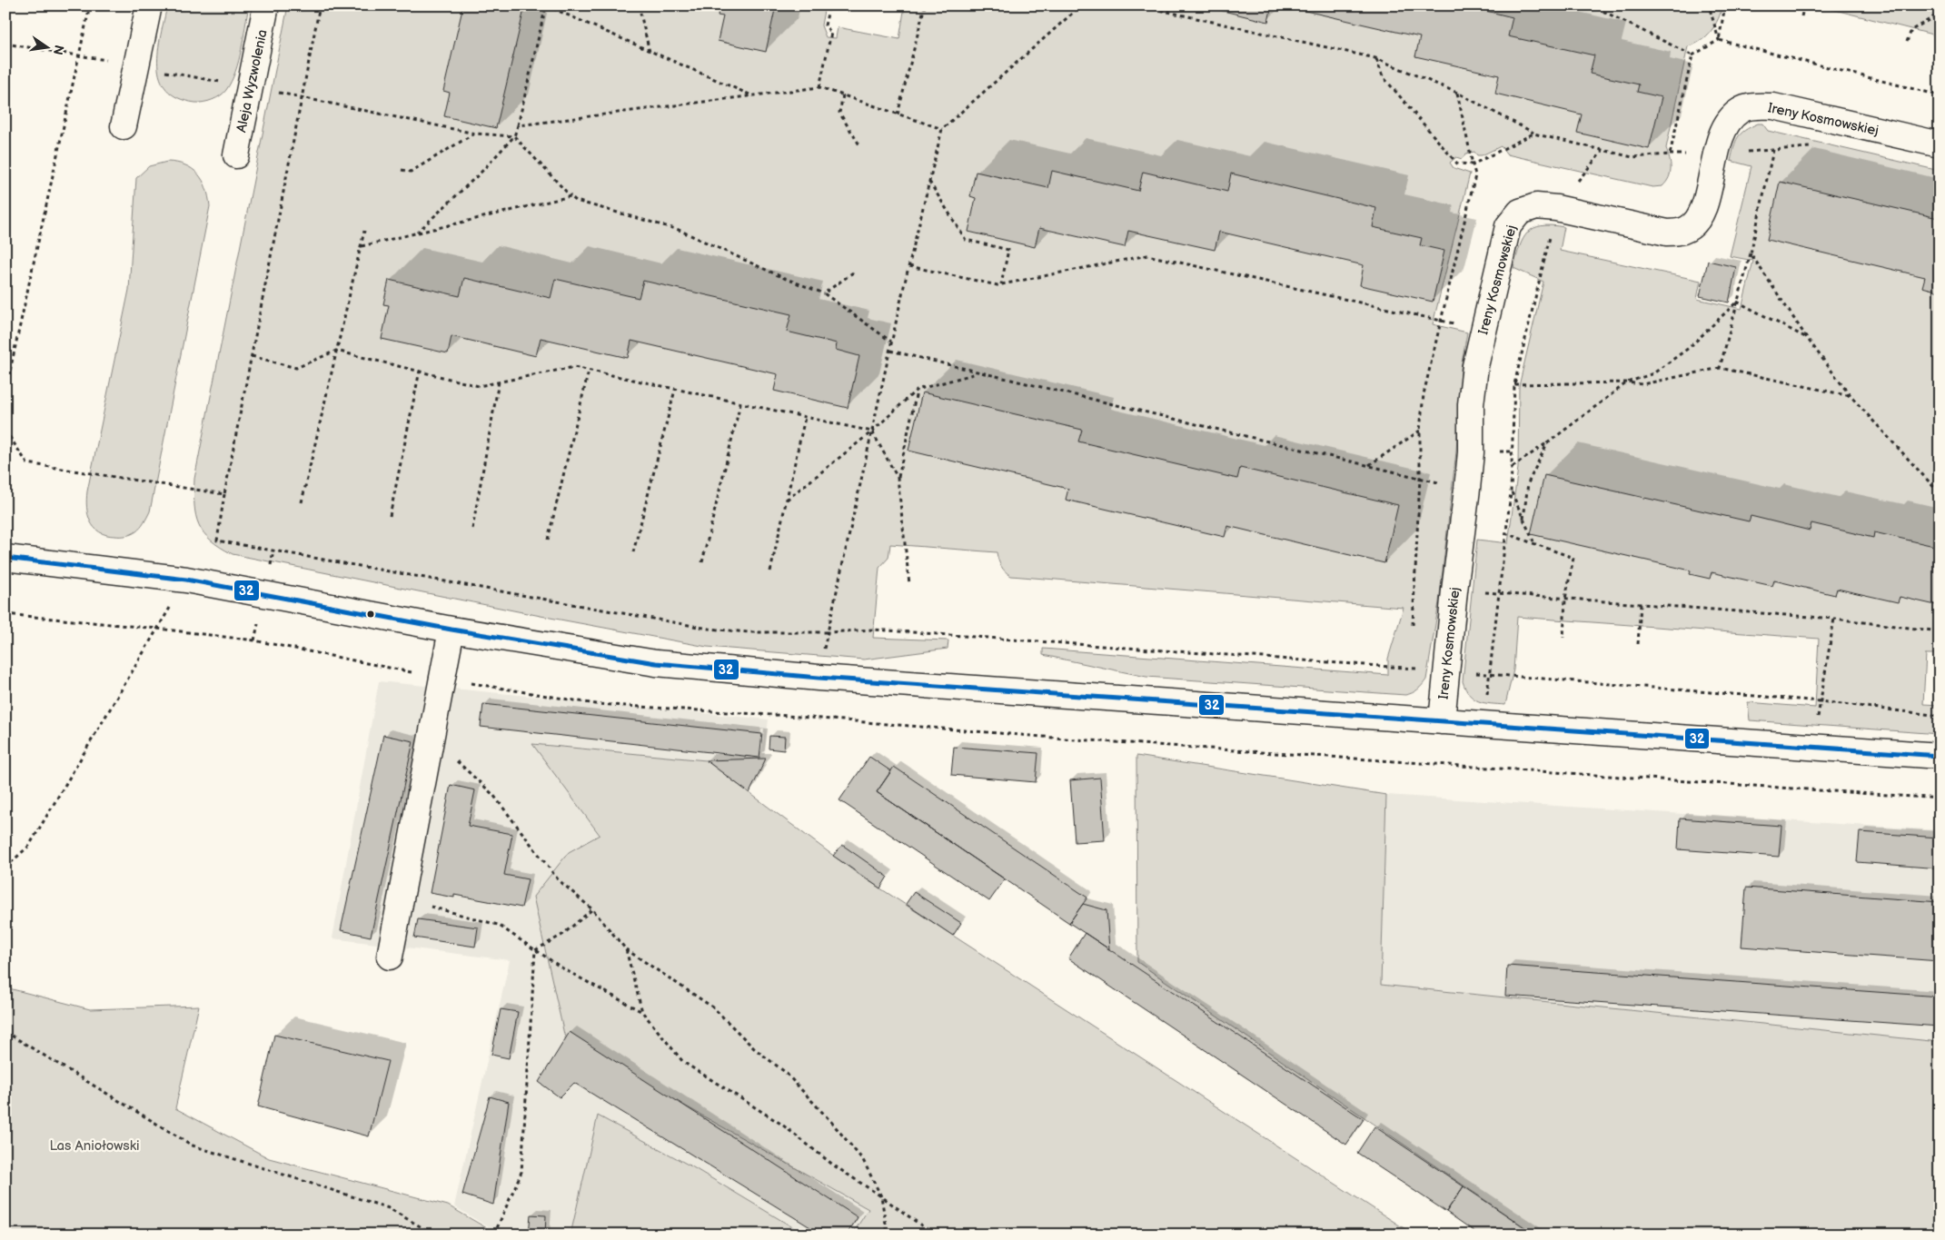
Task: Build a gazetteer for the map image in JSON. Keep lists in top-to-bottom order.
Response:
{
  "streets": {
    "street": ["Aleja Wyzwolenia", "Ireny Kosmowskiej"]
  },
  "parks": ["Las Aniołowski"],
  "lines": ["transit line 32"],
  "north": "right"
}
